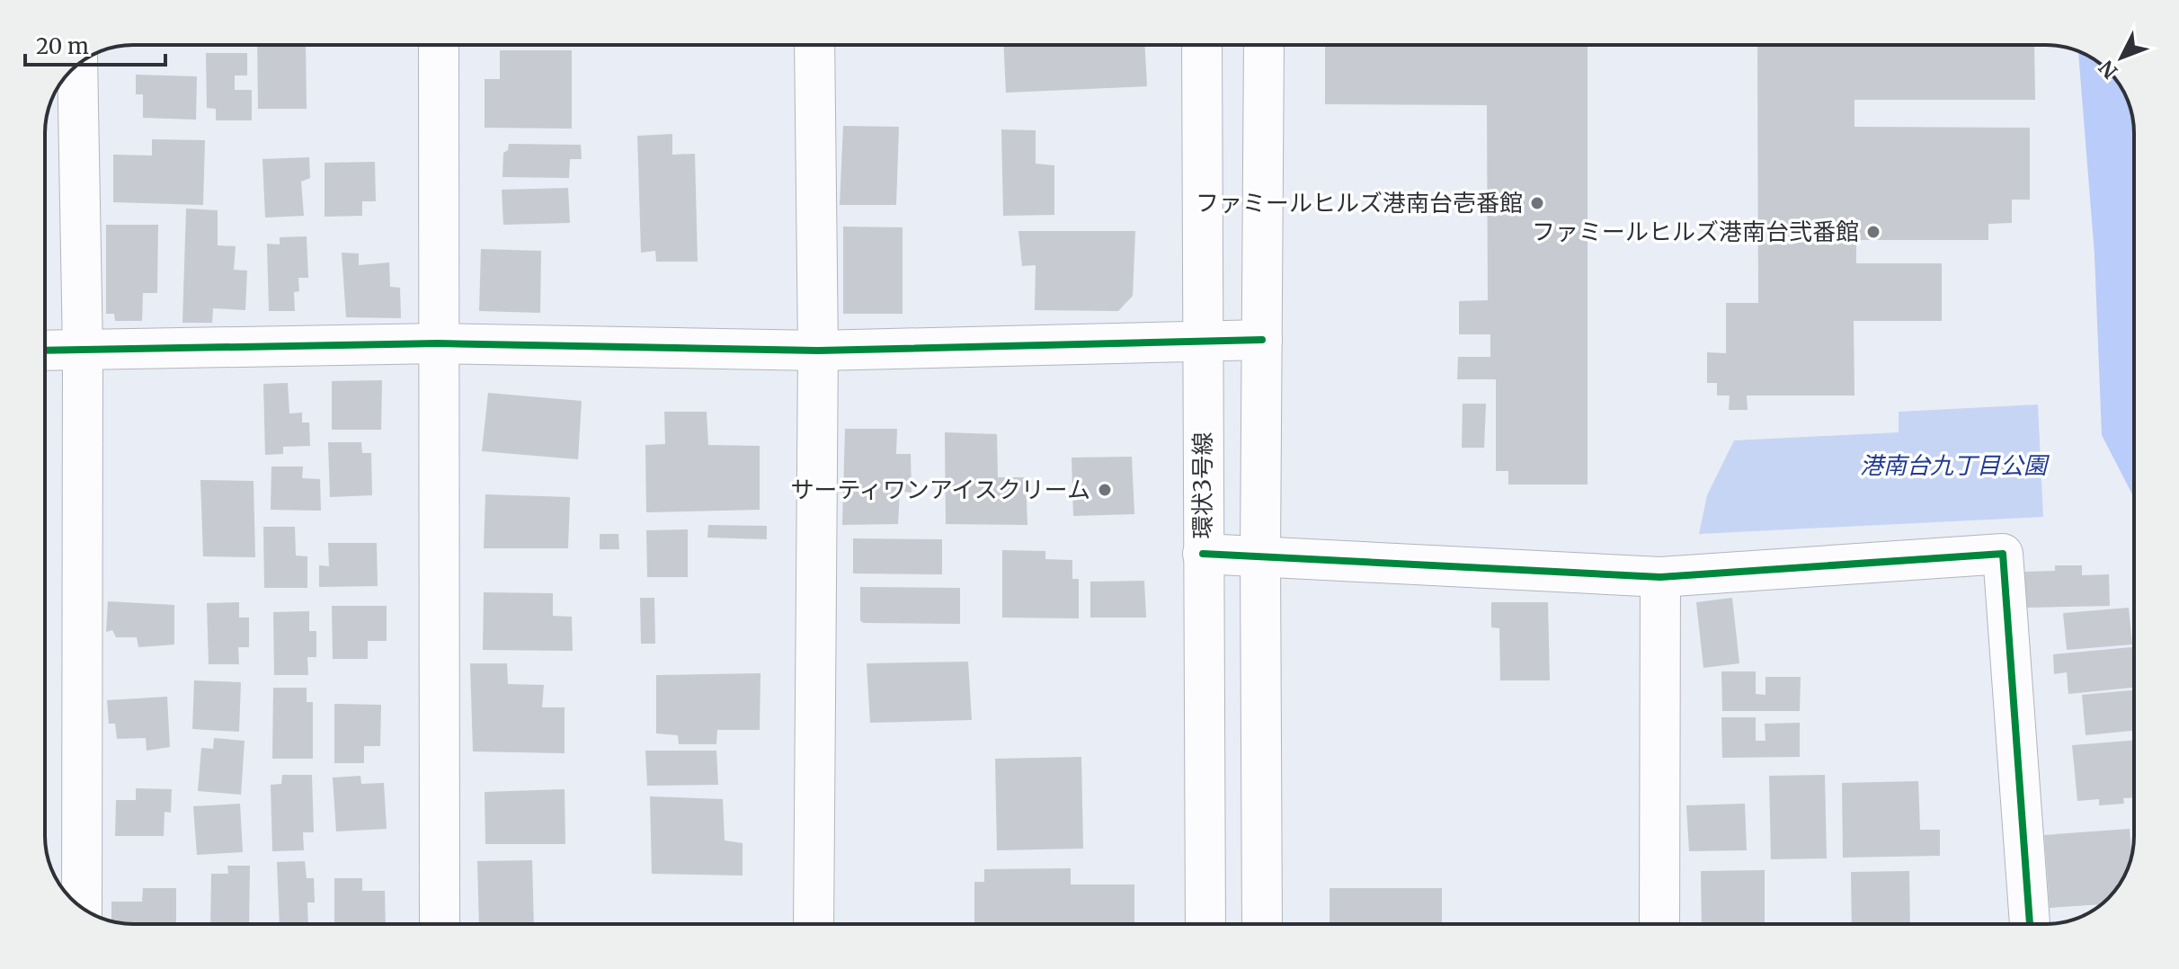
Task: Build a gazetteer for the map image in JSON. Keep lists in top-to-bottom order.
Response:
{
  "streets": {
    "street": ["環状3号線"]
  },
  "parks": ["港南台九丁目公園"],
  "places": ["ファミールヒルズ港南台壱番館", "ファミールヒルズ港南台弐番館", "サーティワンアイスクリーム"],
  "scale_bar": "20 m",
  "north": "bottom left"
}
